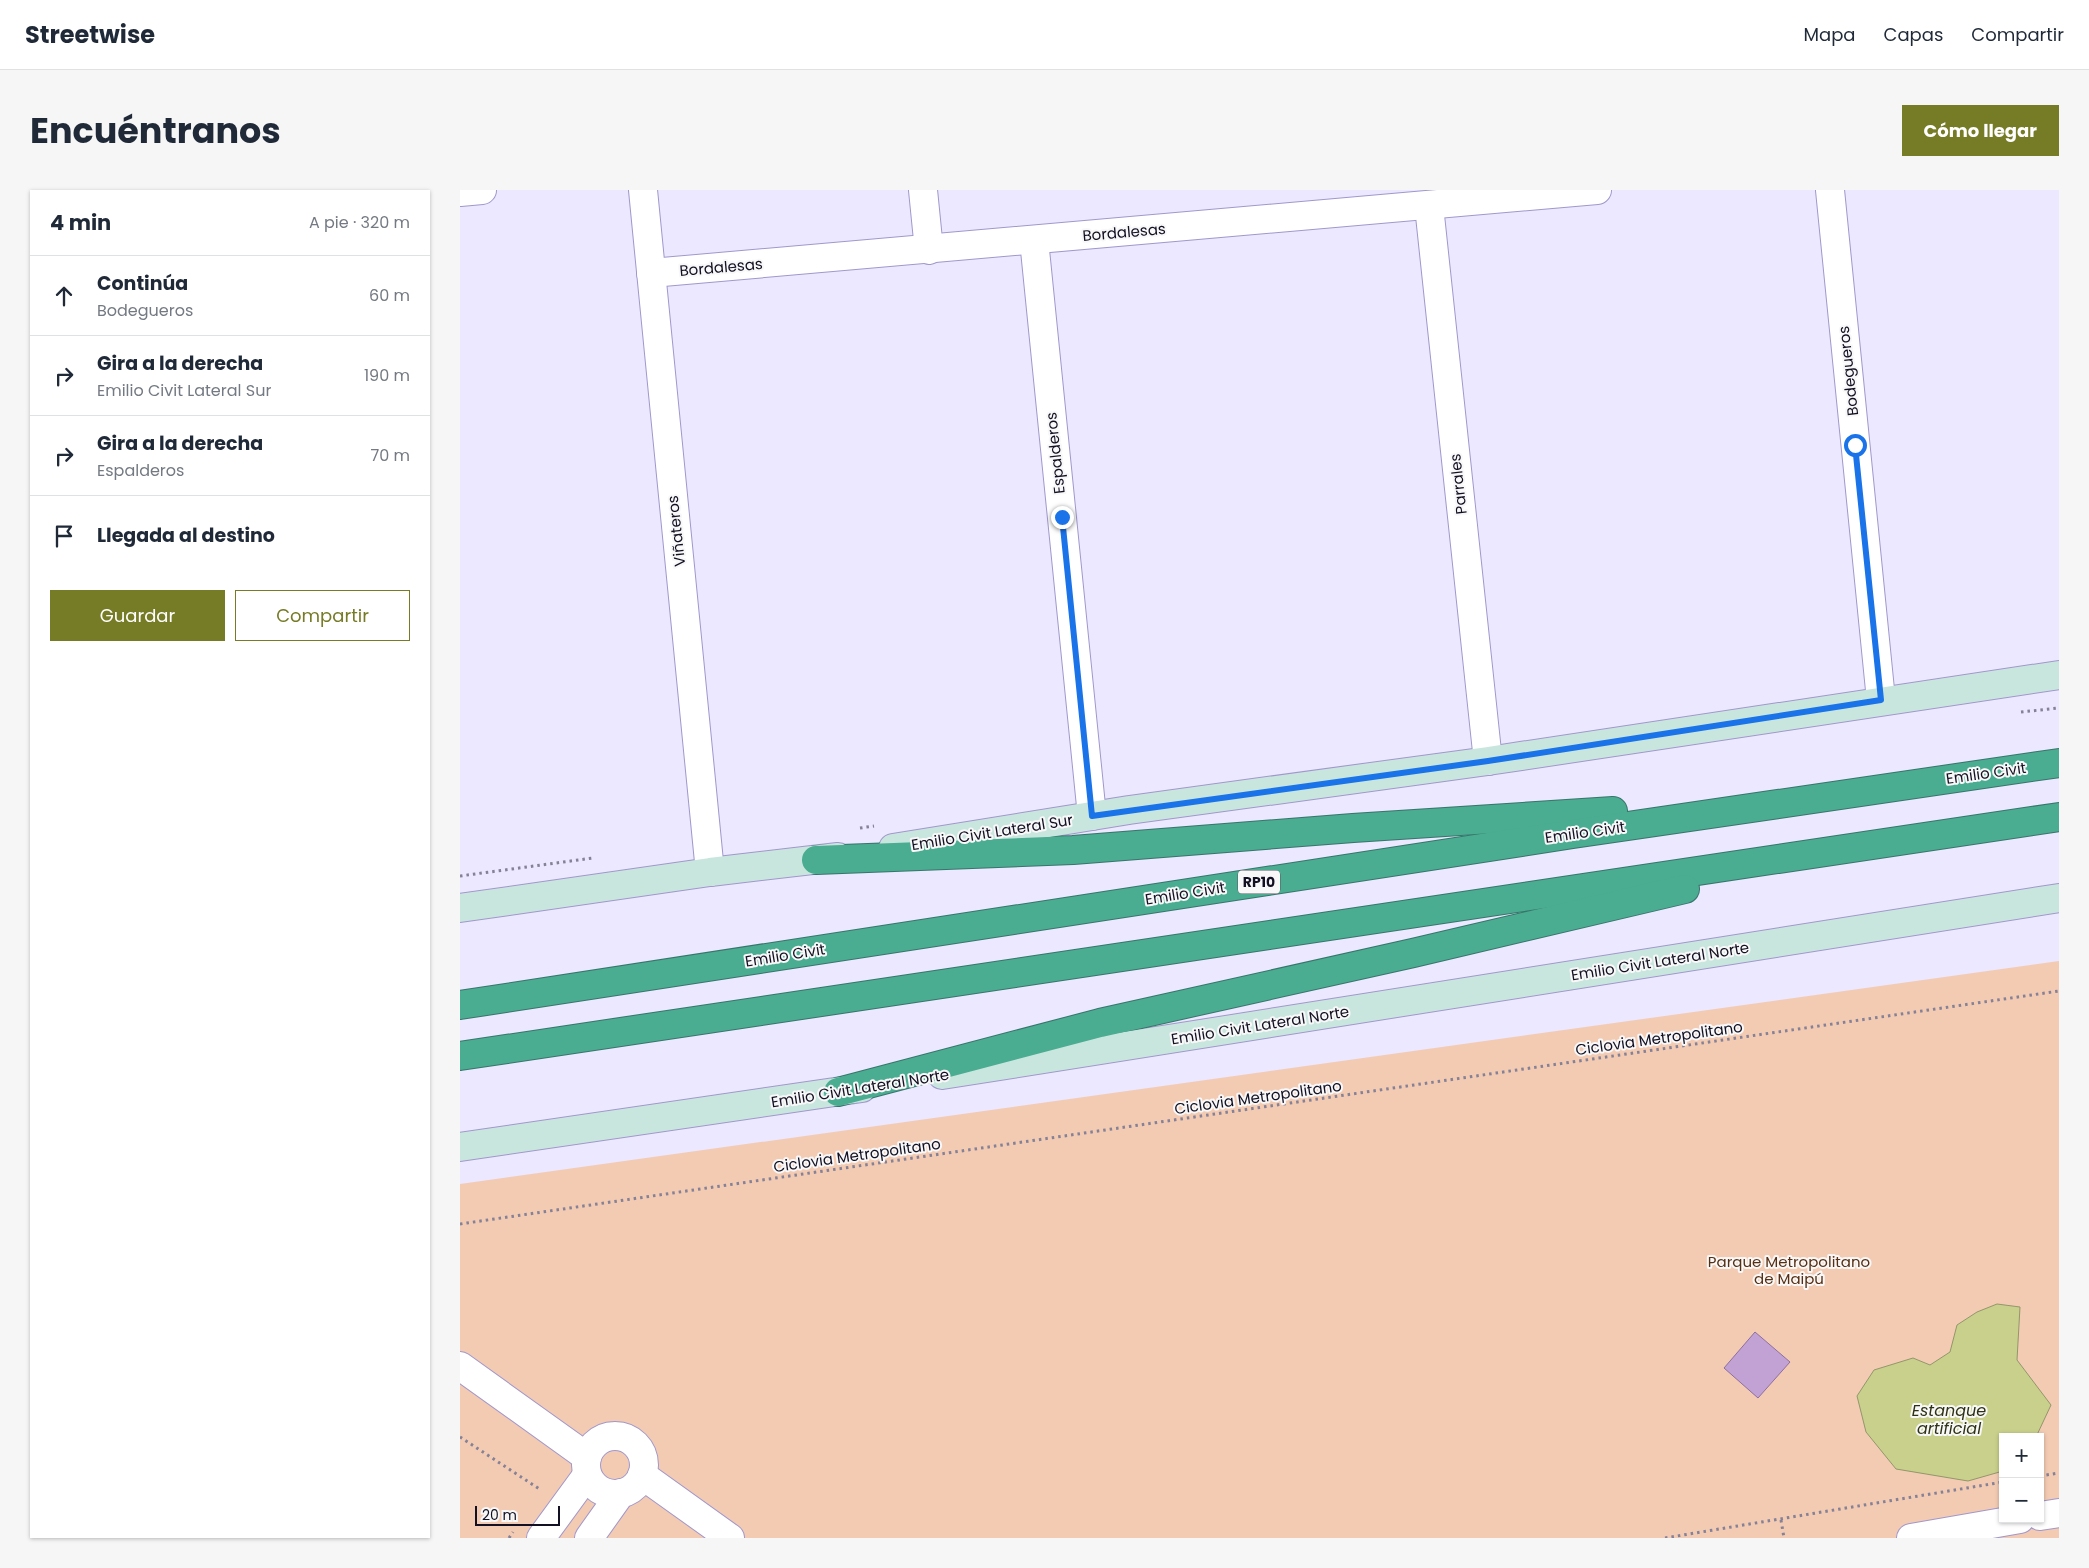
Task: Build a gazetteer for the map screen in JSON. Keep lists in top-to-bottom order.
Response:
{
  "streets": {
    "highway": ["Emilio Civit", "RP10"],
    "street": [
      "Bordalesas",
      "Bodegueros",
      "Espalderos",
      "Parrales",
      "Viñateros",
      "Emilio Civit Lateral Sur",
      "Emilio Civit Lateral Norte"
    ],
    "path": ["Ciclovia Metropolitano"]
  },
  "crossings": [
    ["Bordalesas", "Espalderos"],
    ["Bordalesas", "Parrales"],
    ["Bordalesas", "Viñateros"],
    ["Bodegueros", "Emilio Civit Lateral Sur"],
    ["Espalderos", "Emilio Civit Lateral Sur"],
    ["Parrales", "Emilio Civit Lateral Sur"],
    ["Viñateros", "Emilio Civit Lateral Sur"]
  ],
  "water": ["Estanque artificial"],
  "parks": ["Parque Metropolitano de Maipú"],
  "scale_bar": "20 m",
  "page": {
    "header": "Streetwise",
    "nav": ["Mapa", "Capas", "Compartir"],
    "title": "Encuéntranos",
    "buttons": [
      "Cómo llegar",
      ["Guardar", "Compartir"]
    ],
    "heading": ["4 min", "A pie · 320 m"],
    "list": [
      ["Continúa", "Bodegueros", "60 m"],
      ["Gira a la derecha", "Emilio Civit Lateral Sur", "190 m"],
      ["Gira a la derecha", "Espalderos", "70 m"],
      "Llegada al destino"
    ],
    "map_buttons": ["+", "−"],
    "scale": "20 m"
  }
}
